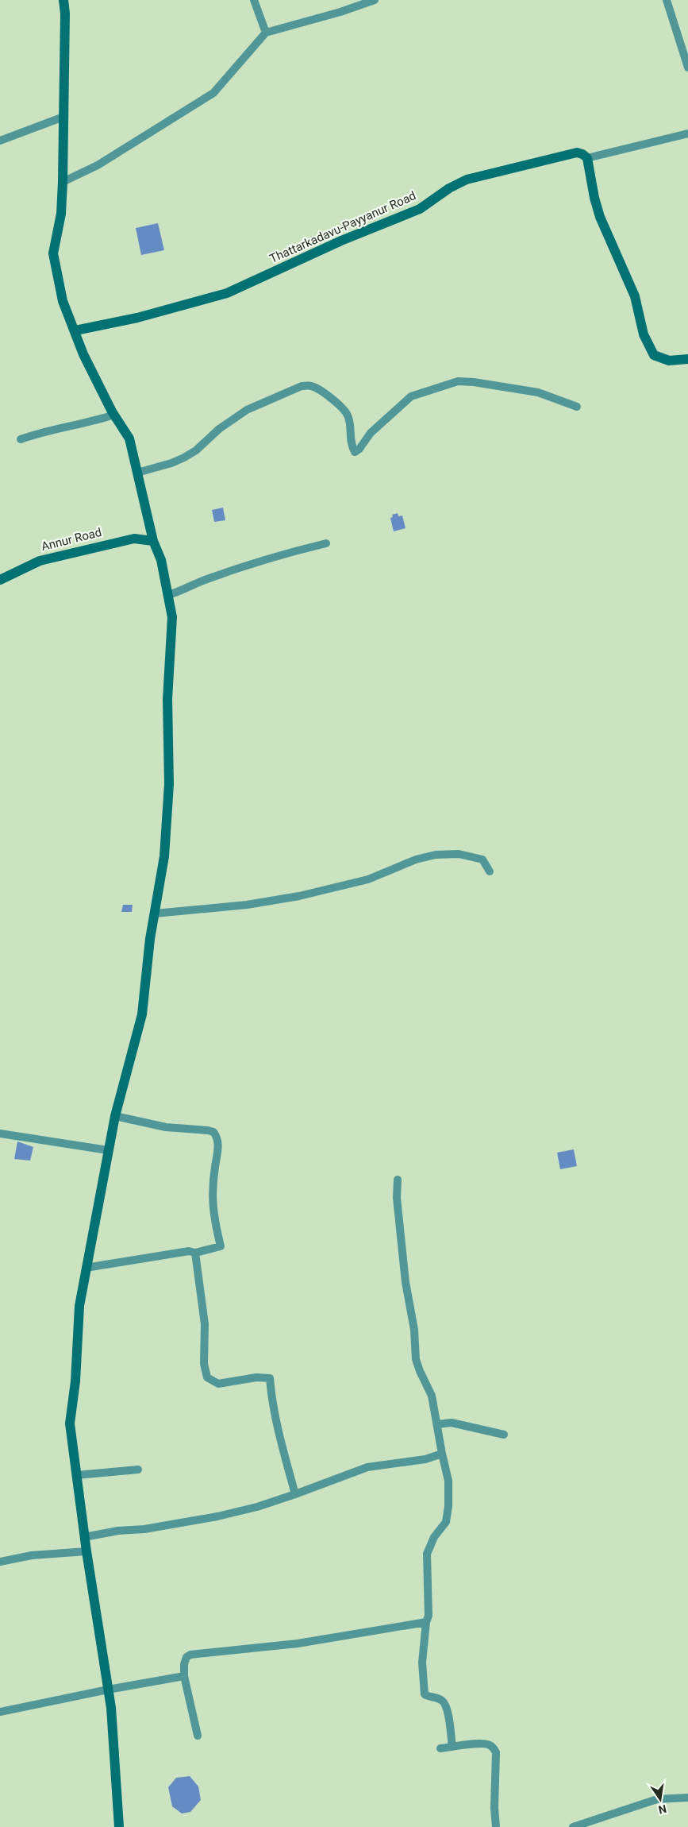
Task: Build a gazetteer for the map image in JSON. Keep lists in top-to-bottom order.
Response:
{
  "streets": {
    "main road": ["Thattarkadavu-Payyanur Road", "Annur Road"]
  },
  "north": "bottom"
}
